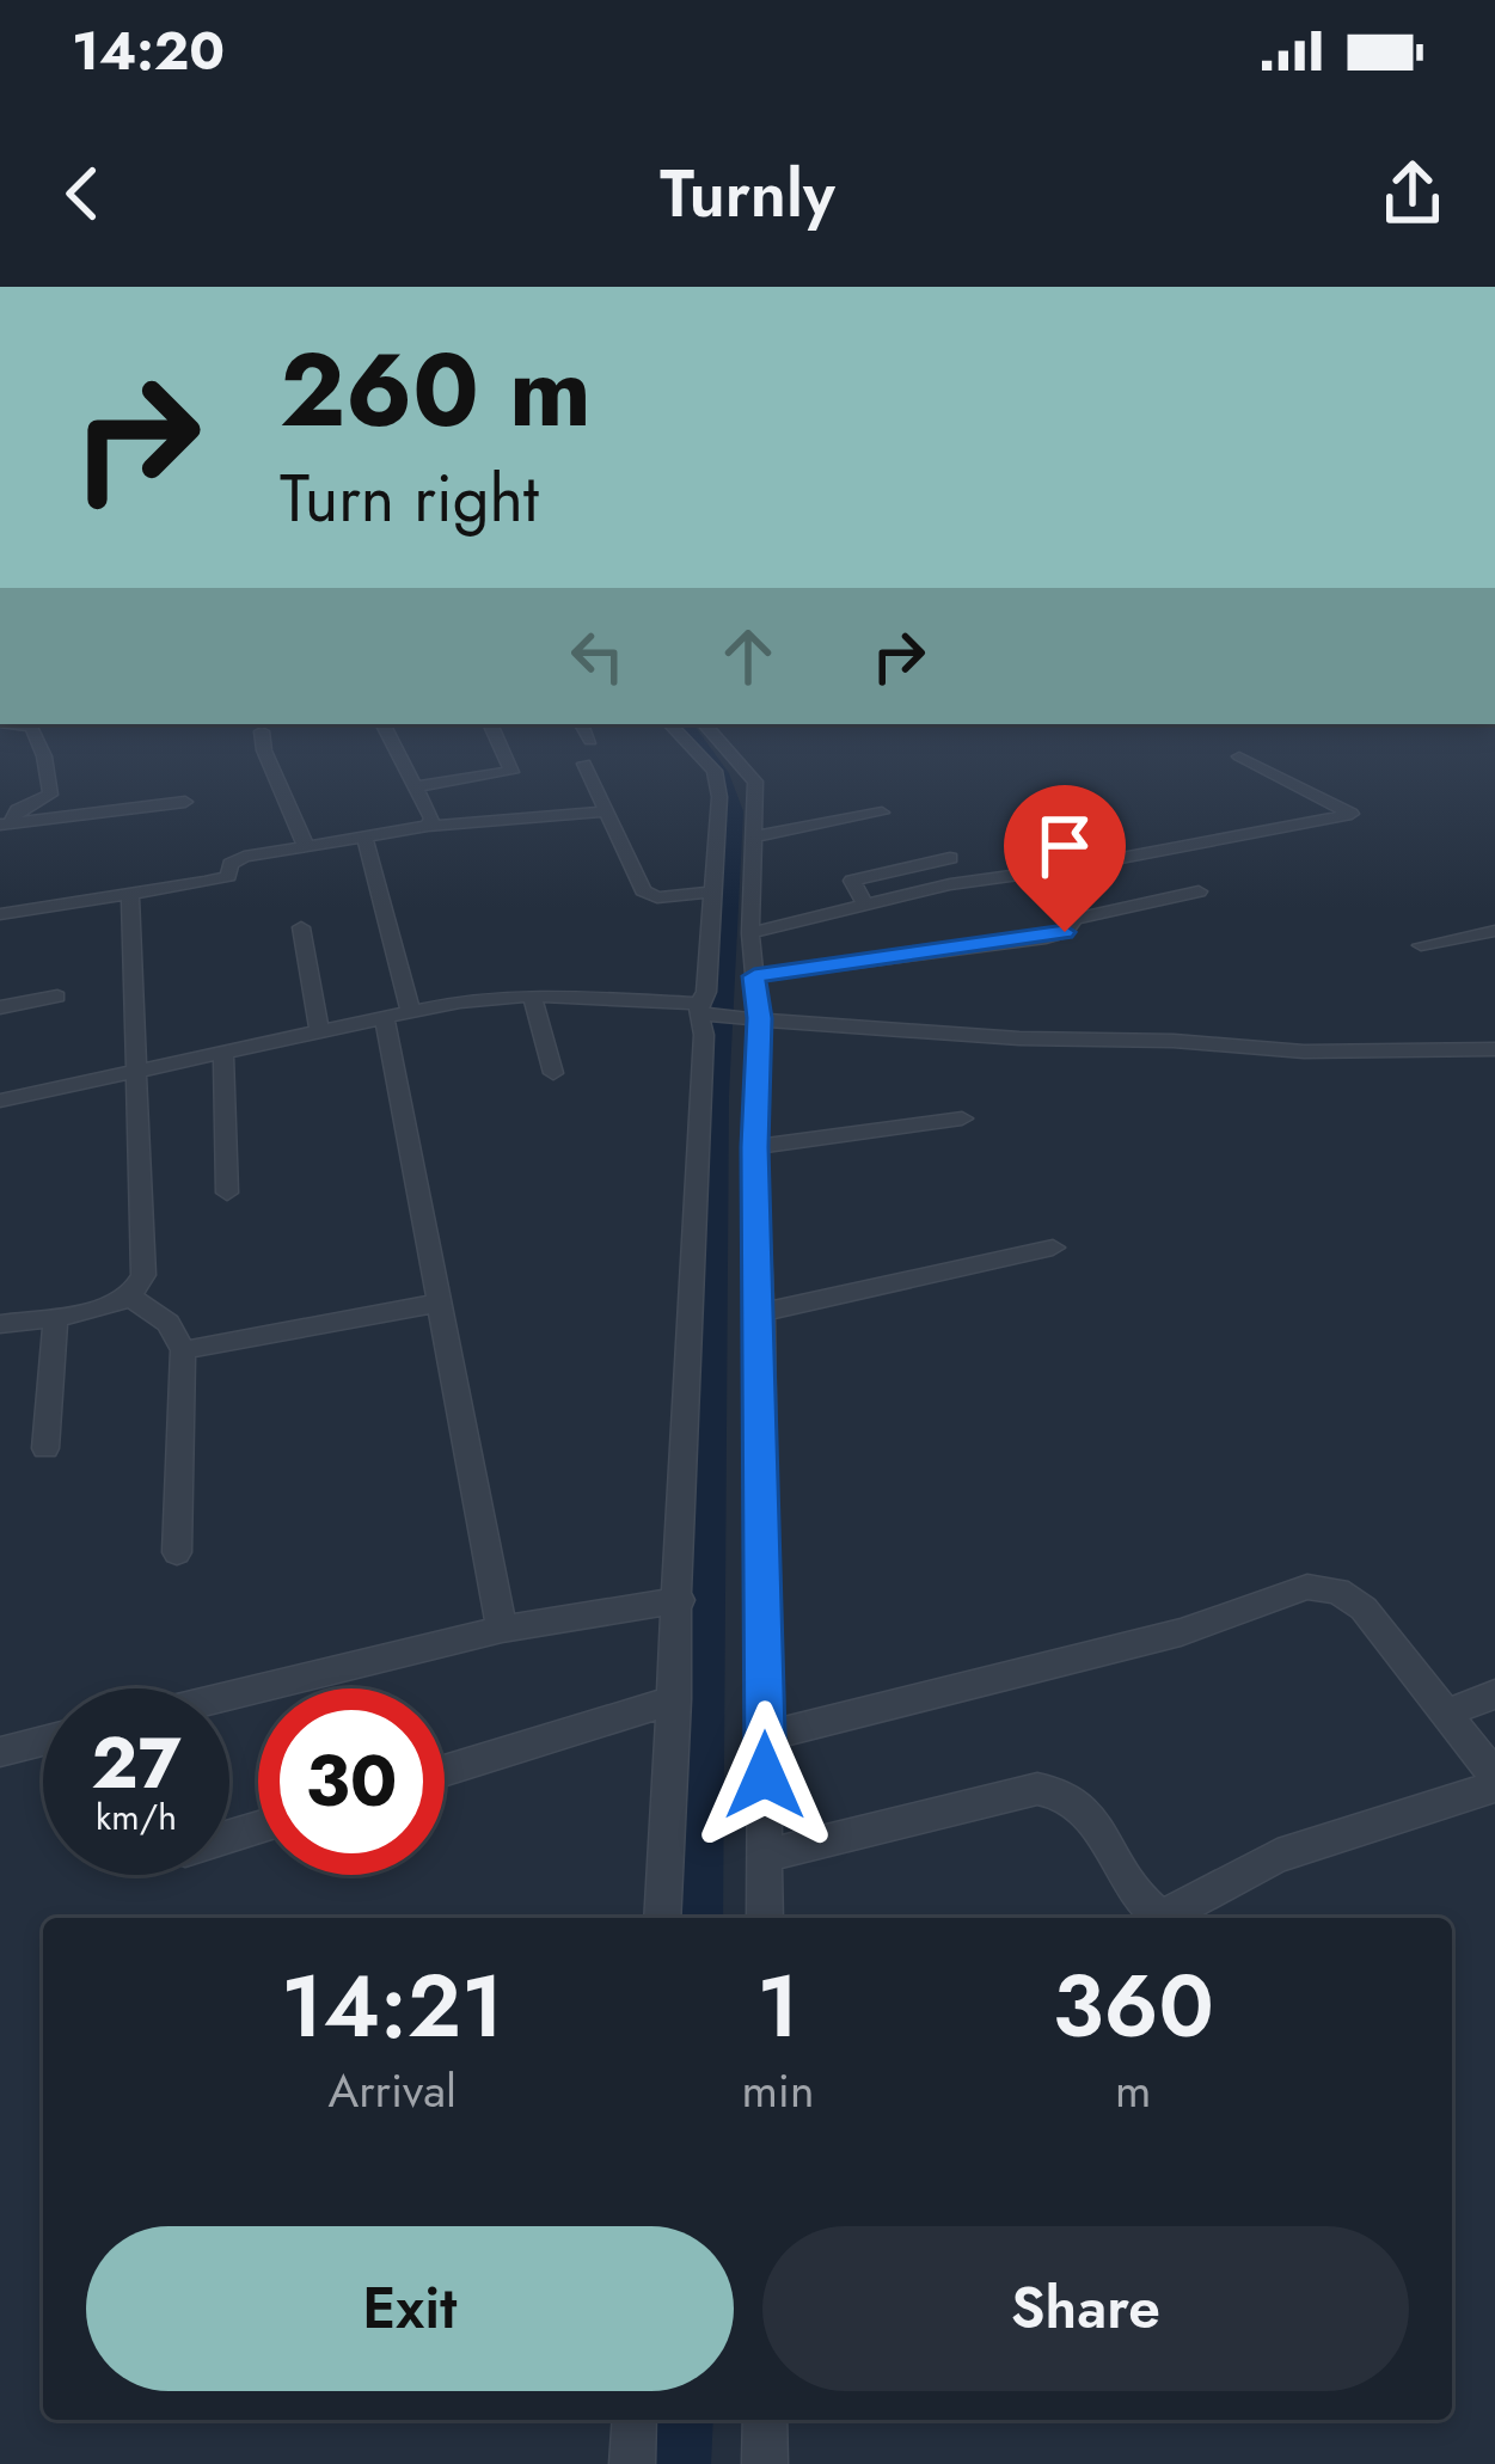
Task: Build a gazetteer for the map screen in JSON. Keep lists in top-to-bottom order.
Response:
{
  "page": {
    "status": "14:20",
    "header": "Turnly",
    "turn": ["260 m", "Turn right"],
    "speed": "27 km/h",
    "limit": "30",
    "eta": [
      "14:21",
      "Arrival",
      "1",
      "min",
      "360",
      "m"
    ],
    "buttons": ["Exit", "Share"]
  }
}
